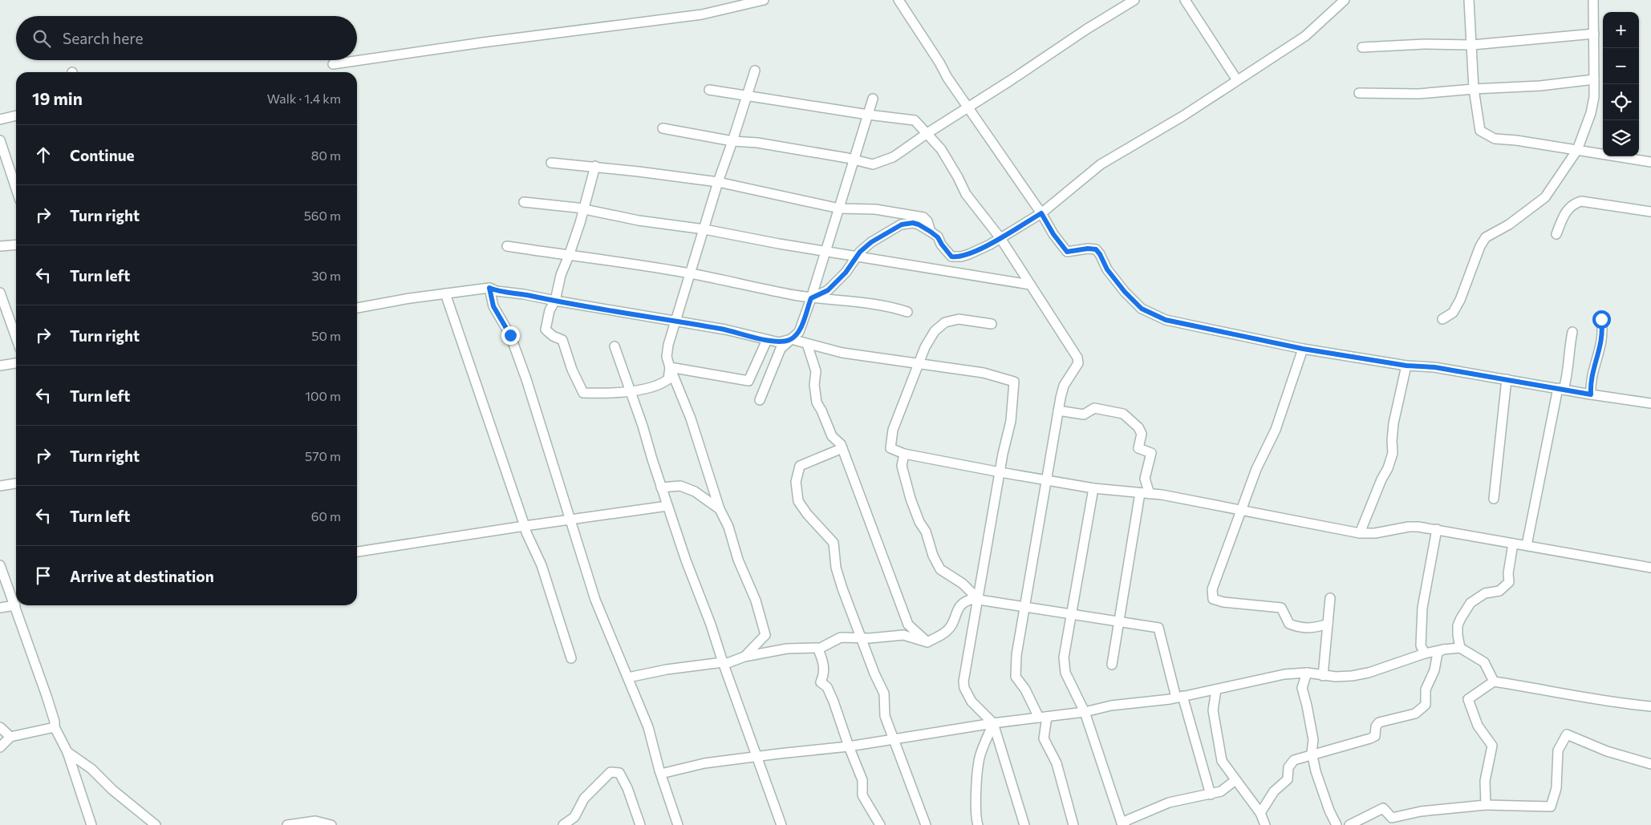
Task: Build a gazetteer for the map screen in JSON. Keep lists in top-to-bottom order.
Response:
{
  "page": {
    "map_buttons": ["+", "−"],
    "search": "Search here",
    "heading": ["19 min", "Walk · 1.4 km"],
    "list": [
      ["Continue", "80 m"],
      ["Turn right", "560 m"],
      ["Turn left", "30 m"],
      ["Turn right", "50 m"],
      ["Turn left", "100 m"],
      ["Turn right", "570 m"],
      ["Turn left", "60 m"],
      "Arrive at destination"
    ]
  }
}
